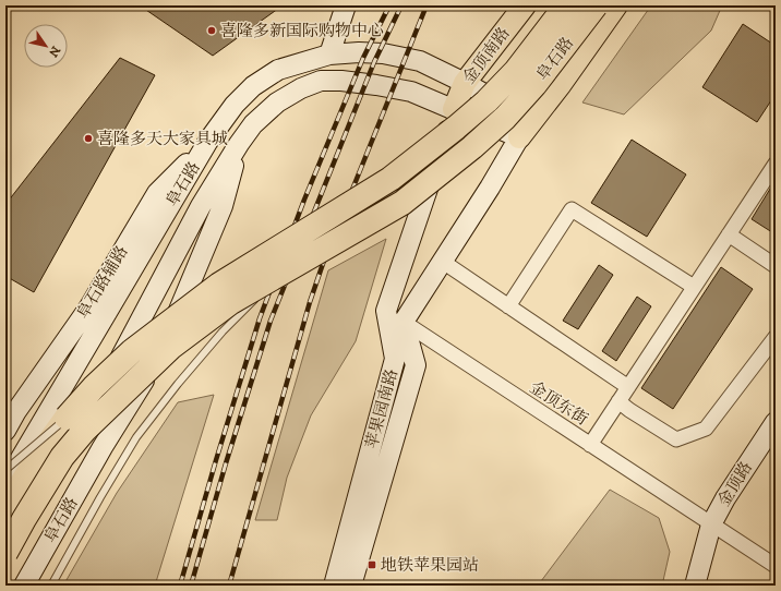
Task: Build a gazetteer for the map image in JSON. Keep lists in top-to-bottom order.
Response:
{
  "streets": {
    "highway": ["阜石路"],
    "main road": [
      "金顶南路",
      "阜石路辅路",
      "苹果园南路",
      "金顶路"
    ],
    "street": ["金顶东街"]
  },
  "crossings": [
    ["金顶南路", "阜石路"],
    ["金顶南路", "苹果园南路"],
    ["阜石路", "阜石路辅路"],
    ["阜石路", "苹果园南路"],
    ["金顶东街", "苹果园南路"],
    ["金顶东街", "金顶路"]
  ],
  "places": {
    "other": ["喜隆多新国际购物中心", "喜隆多天大家具城"],
    "transit": ["地铁苹果园站"]
  },
  "north": "bottom right"
}
